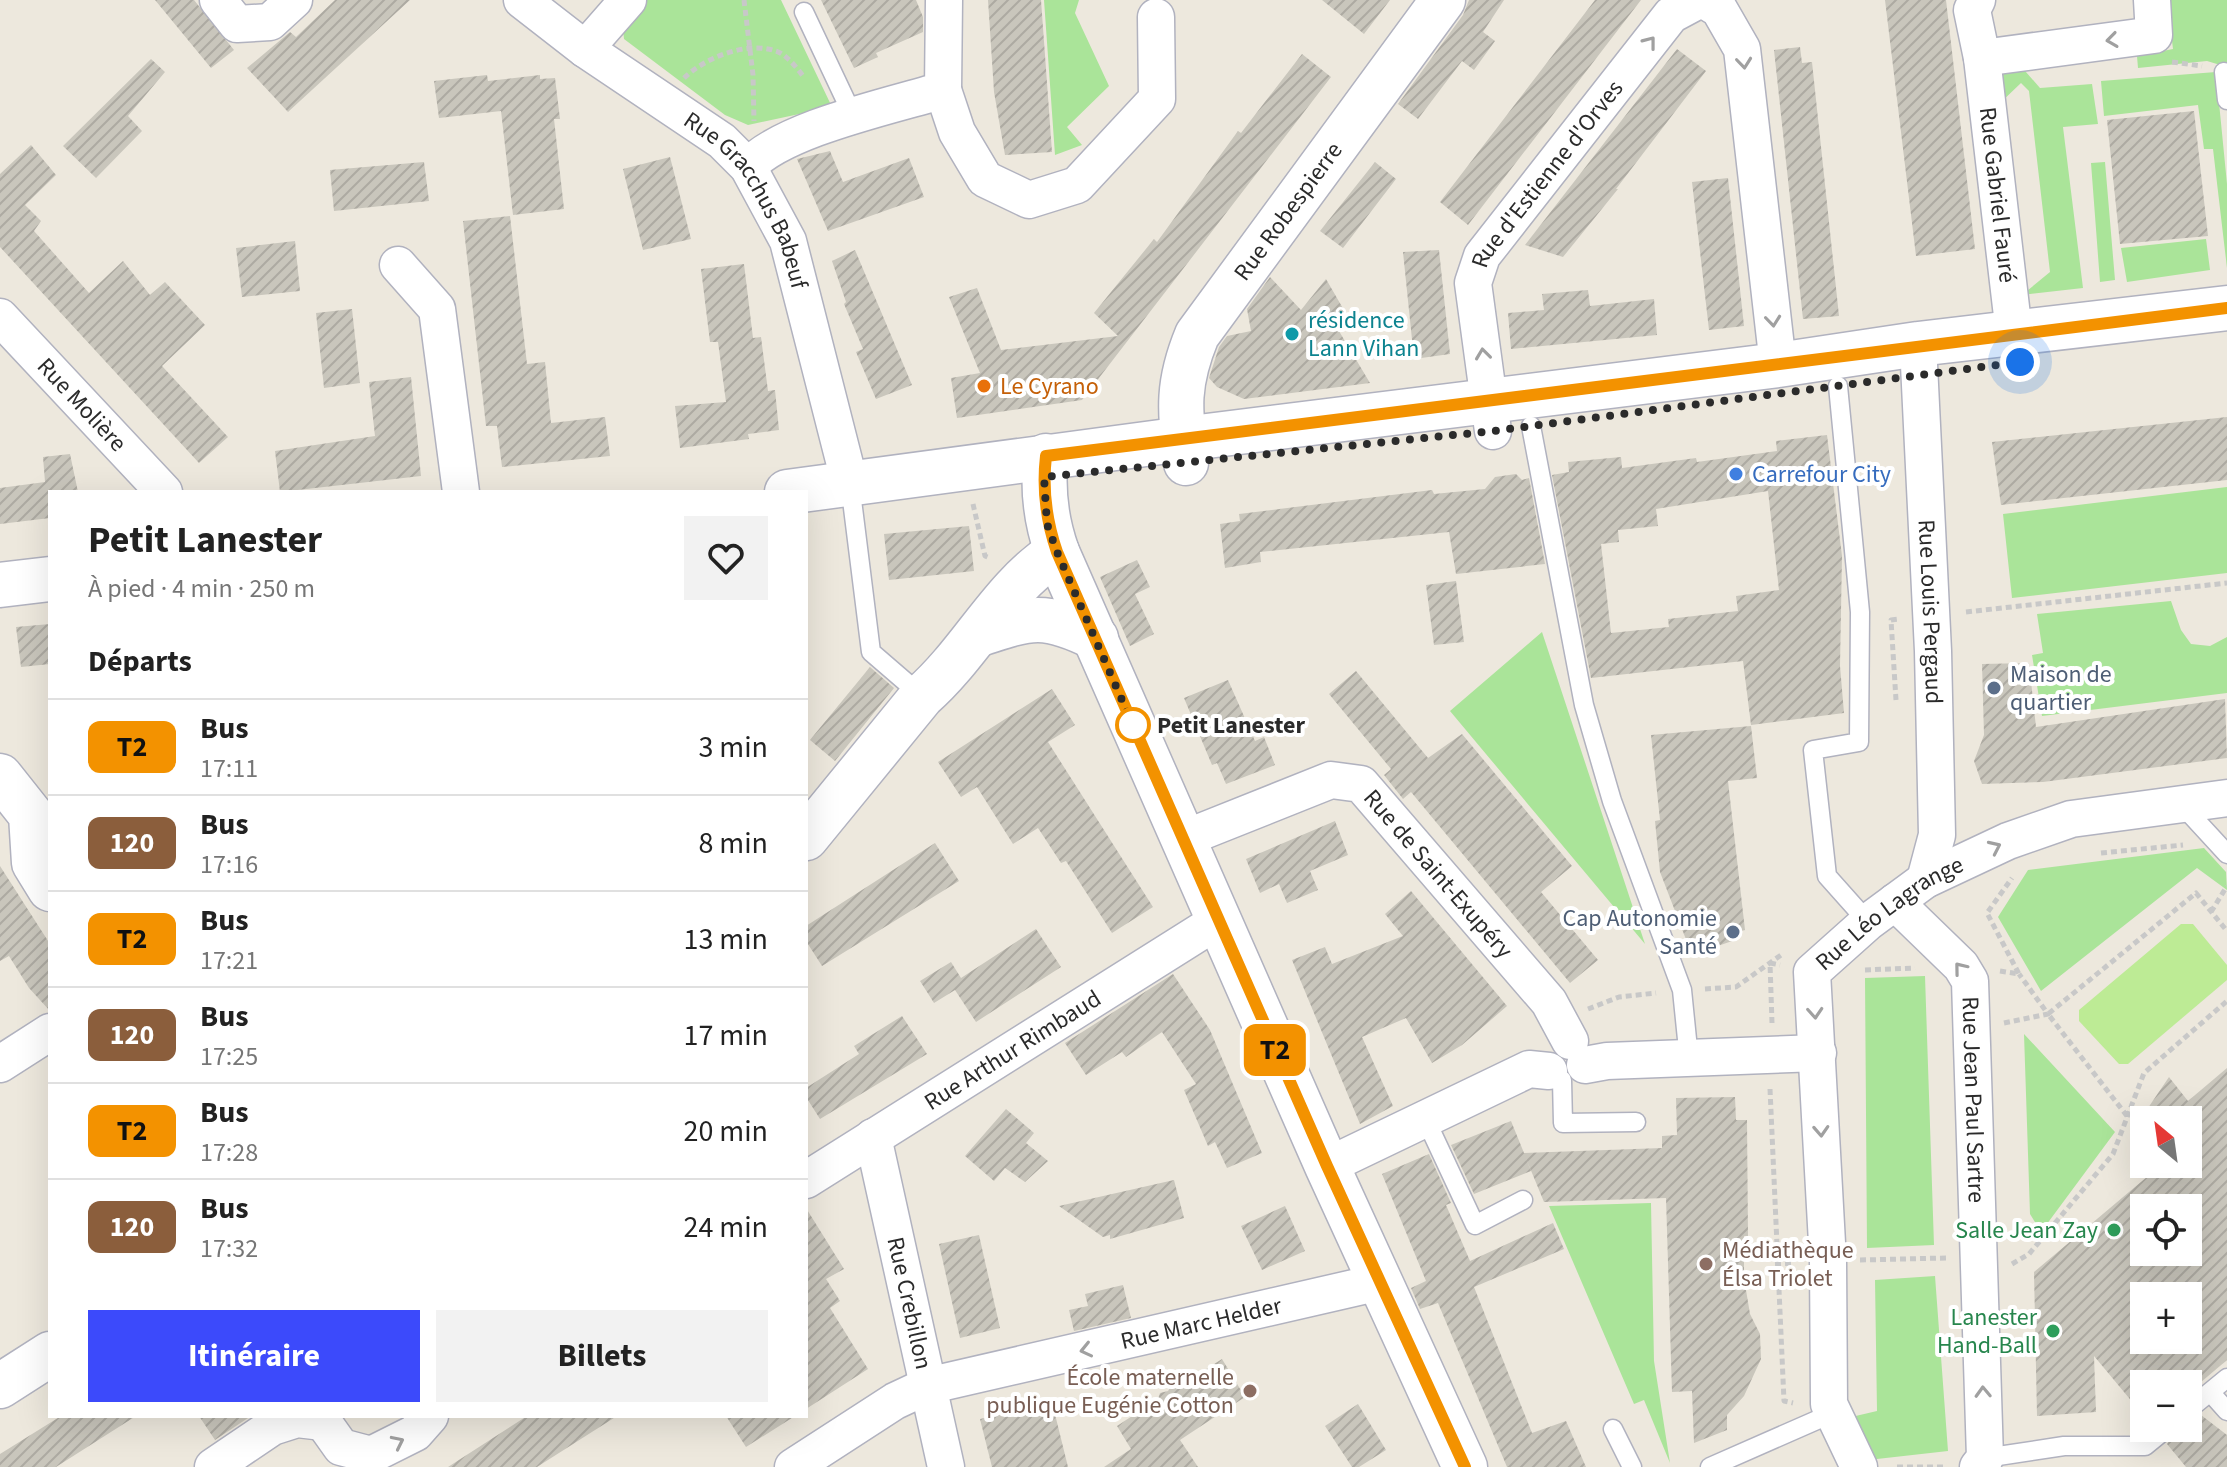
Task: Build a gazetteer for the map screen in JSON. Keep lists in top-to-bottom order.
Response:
{
  "streets": {
    "street": [
      "Rue d'Estienne d'Orves",
      "Rue Gabriel Fauré",
      "Rue Gracchus Babeuf",
      "Rue Robespierre",
      "Rue Molière",
      "Rue Louis Pergaud",
      "Rue de Saint-Exupéry",
      "Rue Léo Lagrange",
      "Rue Arthur Rimbaud",
      "Rue Jean Paul Sartre",
      "Rue Crebillon",
      "Rue Marc Helder"
    ]
  },
  "crossings": [
    ["Rue Louis Pergaud", "Rue Léo Lagrange"],
    ["Rue Léo Lagrange", "Rue Jean Paul Sartre"],
    ["Rue Arthur Rimbaud", "Rue Crebillon"],
    ["Rue Crebillon", "Rue Marc Helder"]
  ],
  "one_way": ["Rue Marc Helder"],
  "places": [
    "résidence Lann Vihan",
    "Le Cyrano",
    "Carrefour City",
    "Maison de quartier",
    "Petit Lanester",
    "Cap Autonomie Santé",
    "Salle Jean Zay",
    "Médiathèque Élsa Triolet",
    "Lanester Hand-Ball",
    "École maternelle publique Eugénie Cotton"
  ],
  "lines": ["bus line T2"],
  "north": "top left",
  "page": {
    "on_map": "T2",
    "heading": [
      ["Petit Lanester", "À pied · 4 min · 250 m"],
      "Départs"
    ],
    "list": [
      {
        "mark": "T2",
        "name": "Bus",
        "note": "17:11",
        "value": "3 min"
      },
      {
        "mark": "120",
        "name": "Bus",
        "note": "17:16",
        "value": "8 min"
      },
      {
        "mark": "T2",
        "name": "Bus",
        "note": "17:21",
        "value": "13 min"
      },
      {
        "mark": "120",
        "name": "Bus",
        "note": "17:25",
        "value": "17 min"
      },
      {
        "mark": "T2",
        "name": "Bus",
        "note": "17:28",
        "value": "20 min"
      },
      {
        "mark": "120",
        "name": "Bus",
        "note": "17:32",
        "value": "24 min"
      }
    ],
    "map_buttons": ["+", "−"],
    "buttons": ["Itinéraire", "Billets"]
  }
}
